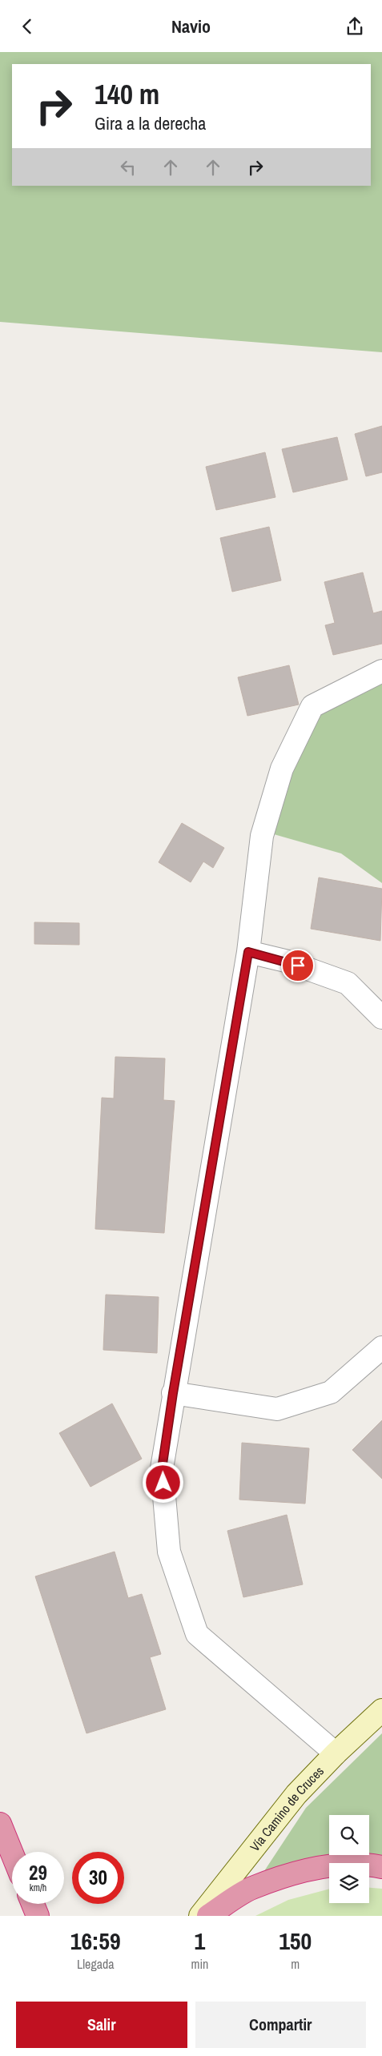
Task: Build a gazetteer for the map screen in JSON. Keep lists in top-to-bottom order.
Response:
{
  "streets": {
    "street": ["Vía Camino de Cruces"]
  },
  "page": {
    "header": "Navio",
    "turn": ["140 m", "Gira a la derecha"],
    "speed": "29 km/h",
    "limit": "30",
    "eta": [
      "16:59",
      "Llegada",
      "1",
      "min",
      "150",
      "m"
    ],
    "buttons": ["Salir", "Compartir"]
  }
}
